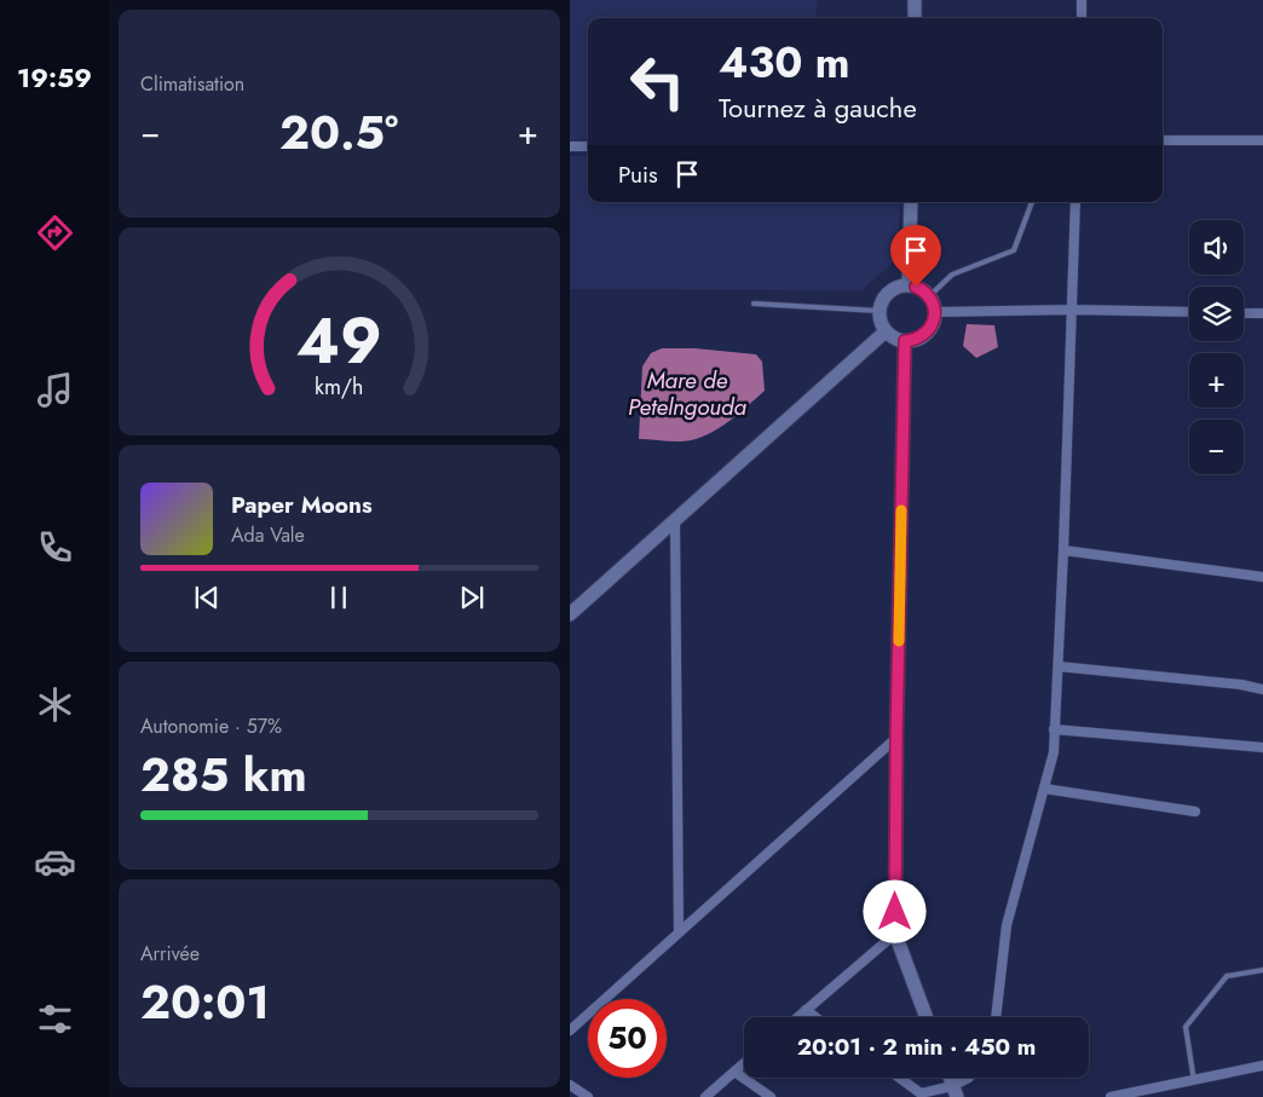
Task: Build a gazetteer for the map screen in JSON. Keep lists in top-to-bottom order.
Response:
{
  "water": ["Mare de Petelngouda"],
  "page": {
    "tabs": "19:59",
    "tile": [
      "Climatisation",
      ["Autonomie · 57%", "285 km"],
      ["Arrivée", "20:01"]
    ],
    "turn": ["430 m", "Tournez à gauche"],
    "heat": ["−", "20.5°", "+"],
    "then": "Puis",
    "map_buttons": ["+", "−"],
    "song": ["Paper Moons", "Ada Vale"],
    "limit": "50",
    "trip": "20:01 · 2 min · 450 m",
    "gauge": ["49", "km/h"]
  }
}
